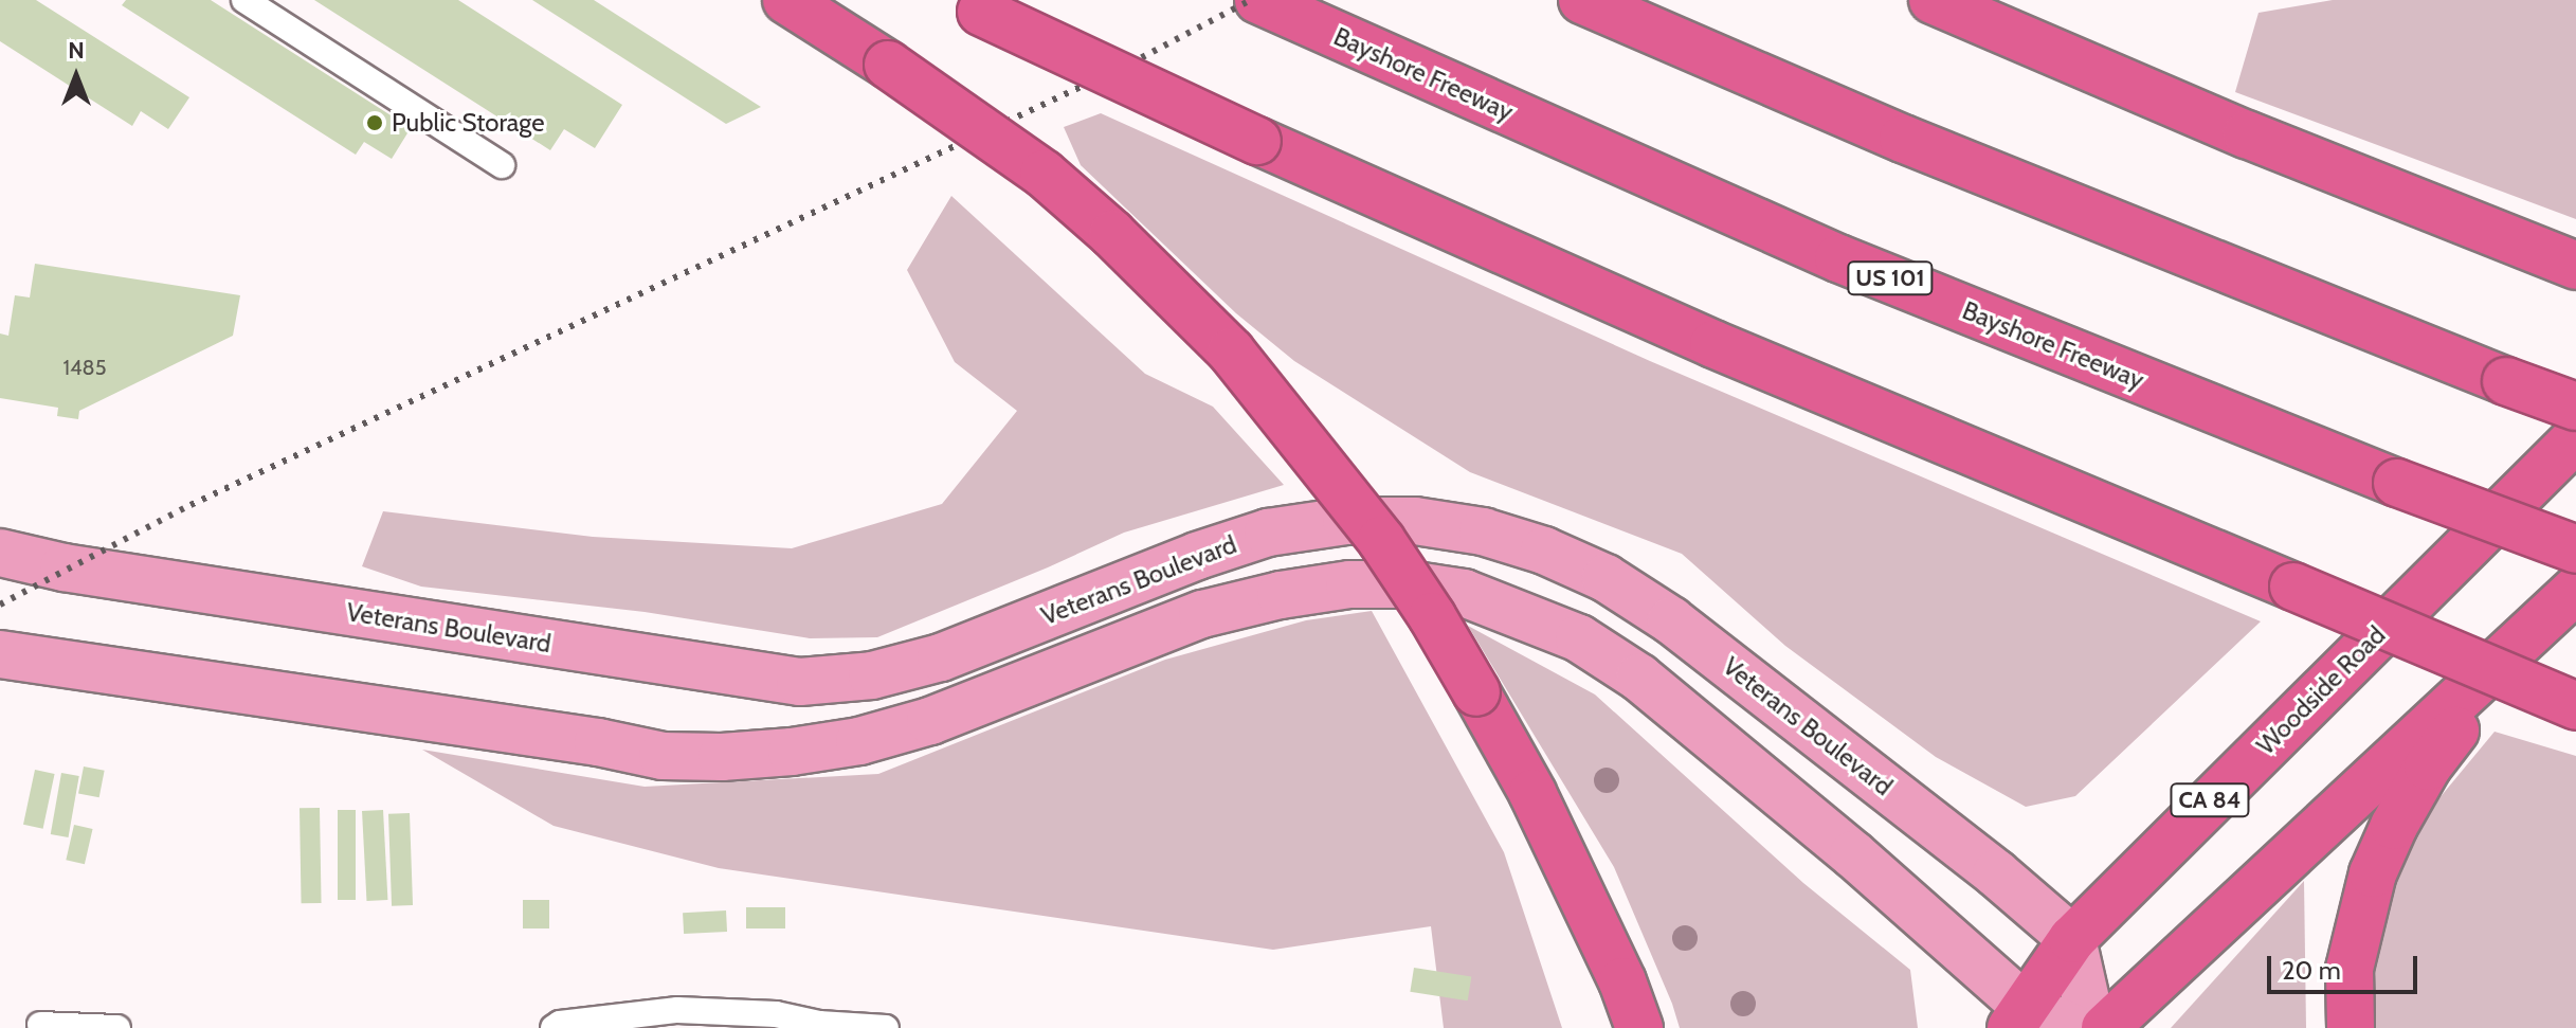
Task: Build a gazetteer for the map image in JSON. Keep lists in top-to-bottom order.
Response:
{
  "streets": {
    "highway": [
      "Bayshore Freeway",
      "US 101",
      "Woodside Road",
      "CA 84"
    ],
    "main road": ["Veterans Boulevard"]
  },
  "crossings": [
    ["Veterans Boulevard", "Woodside Road"]
  ],
  "places": ["Public Storage"],
  "house_numbers": ["1485"],
  "scale_bar": "20 m",
  "north": "top"
}
